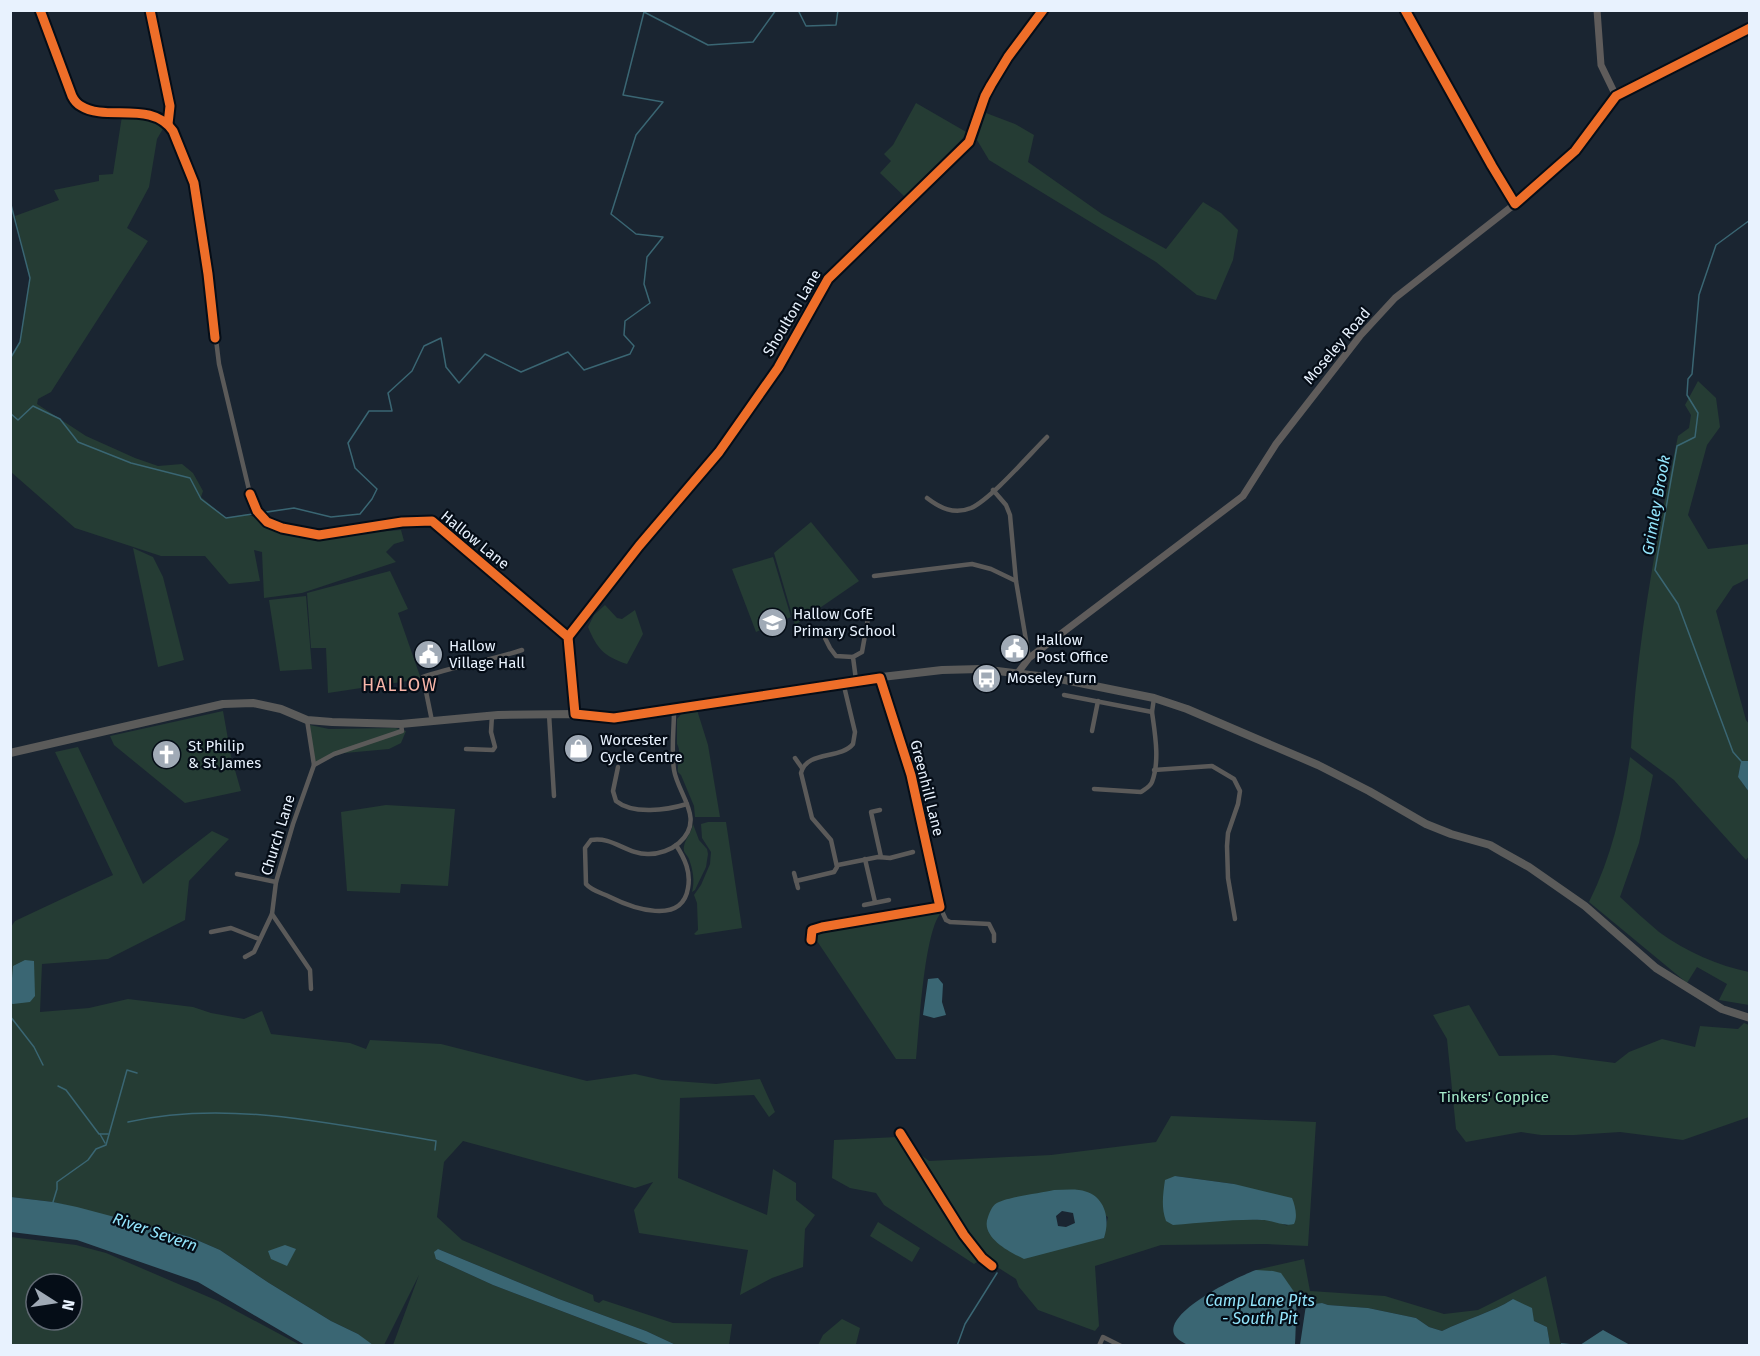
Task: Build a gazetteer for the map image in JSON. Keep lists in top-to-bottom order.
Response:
{
  "streets": {
    "street": [
      "Shoulton Lane",
      "Moseley Road",
      "Hallow Lane",
      "Greenhill Lane",
      "Church Lane"
    ]
  },
  "crossings": [
    ["Shoulton Lane", "Hallow Lane"]
  ],
  "districts": ["HALLOW"],
  "water": ["Grimley Brook", "River Severn", "Camp Lane Pits - South Pit"],
  "parks": ["Tinkers' Coppice"],
  "places": {
    "school or university": ["Hallow CofE Primary School"],
    "public building": ["Hallow Post Office", "Hallow Village Hall"],
    "bus stop": ["Moseley Turn"],
    "shop": ["Worcester Cycle Centre"],
    "church": ["St Philip & St James"]
  },
  "north": "right"
}
